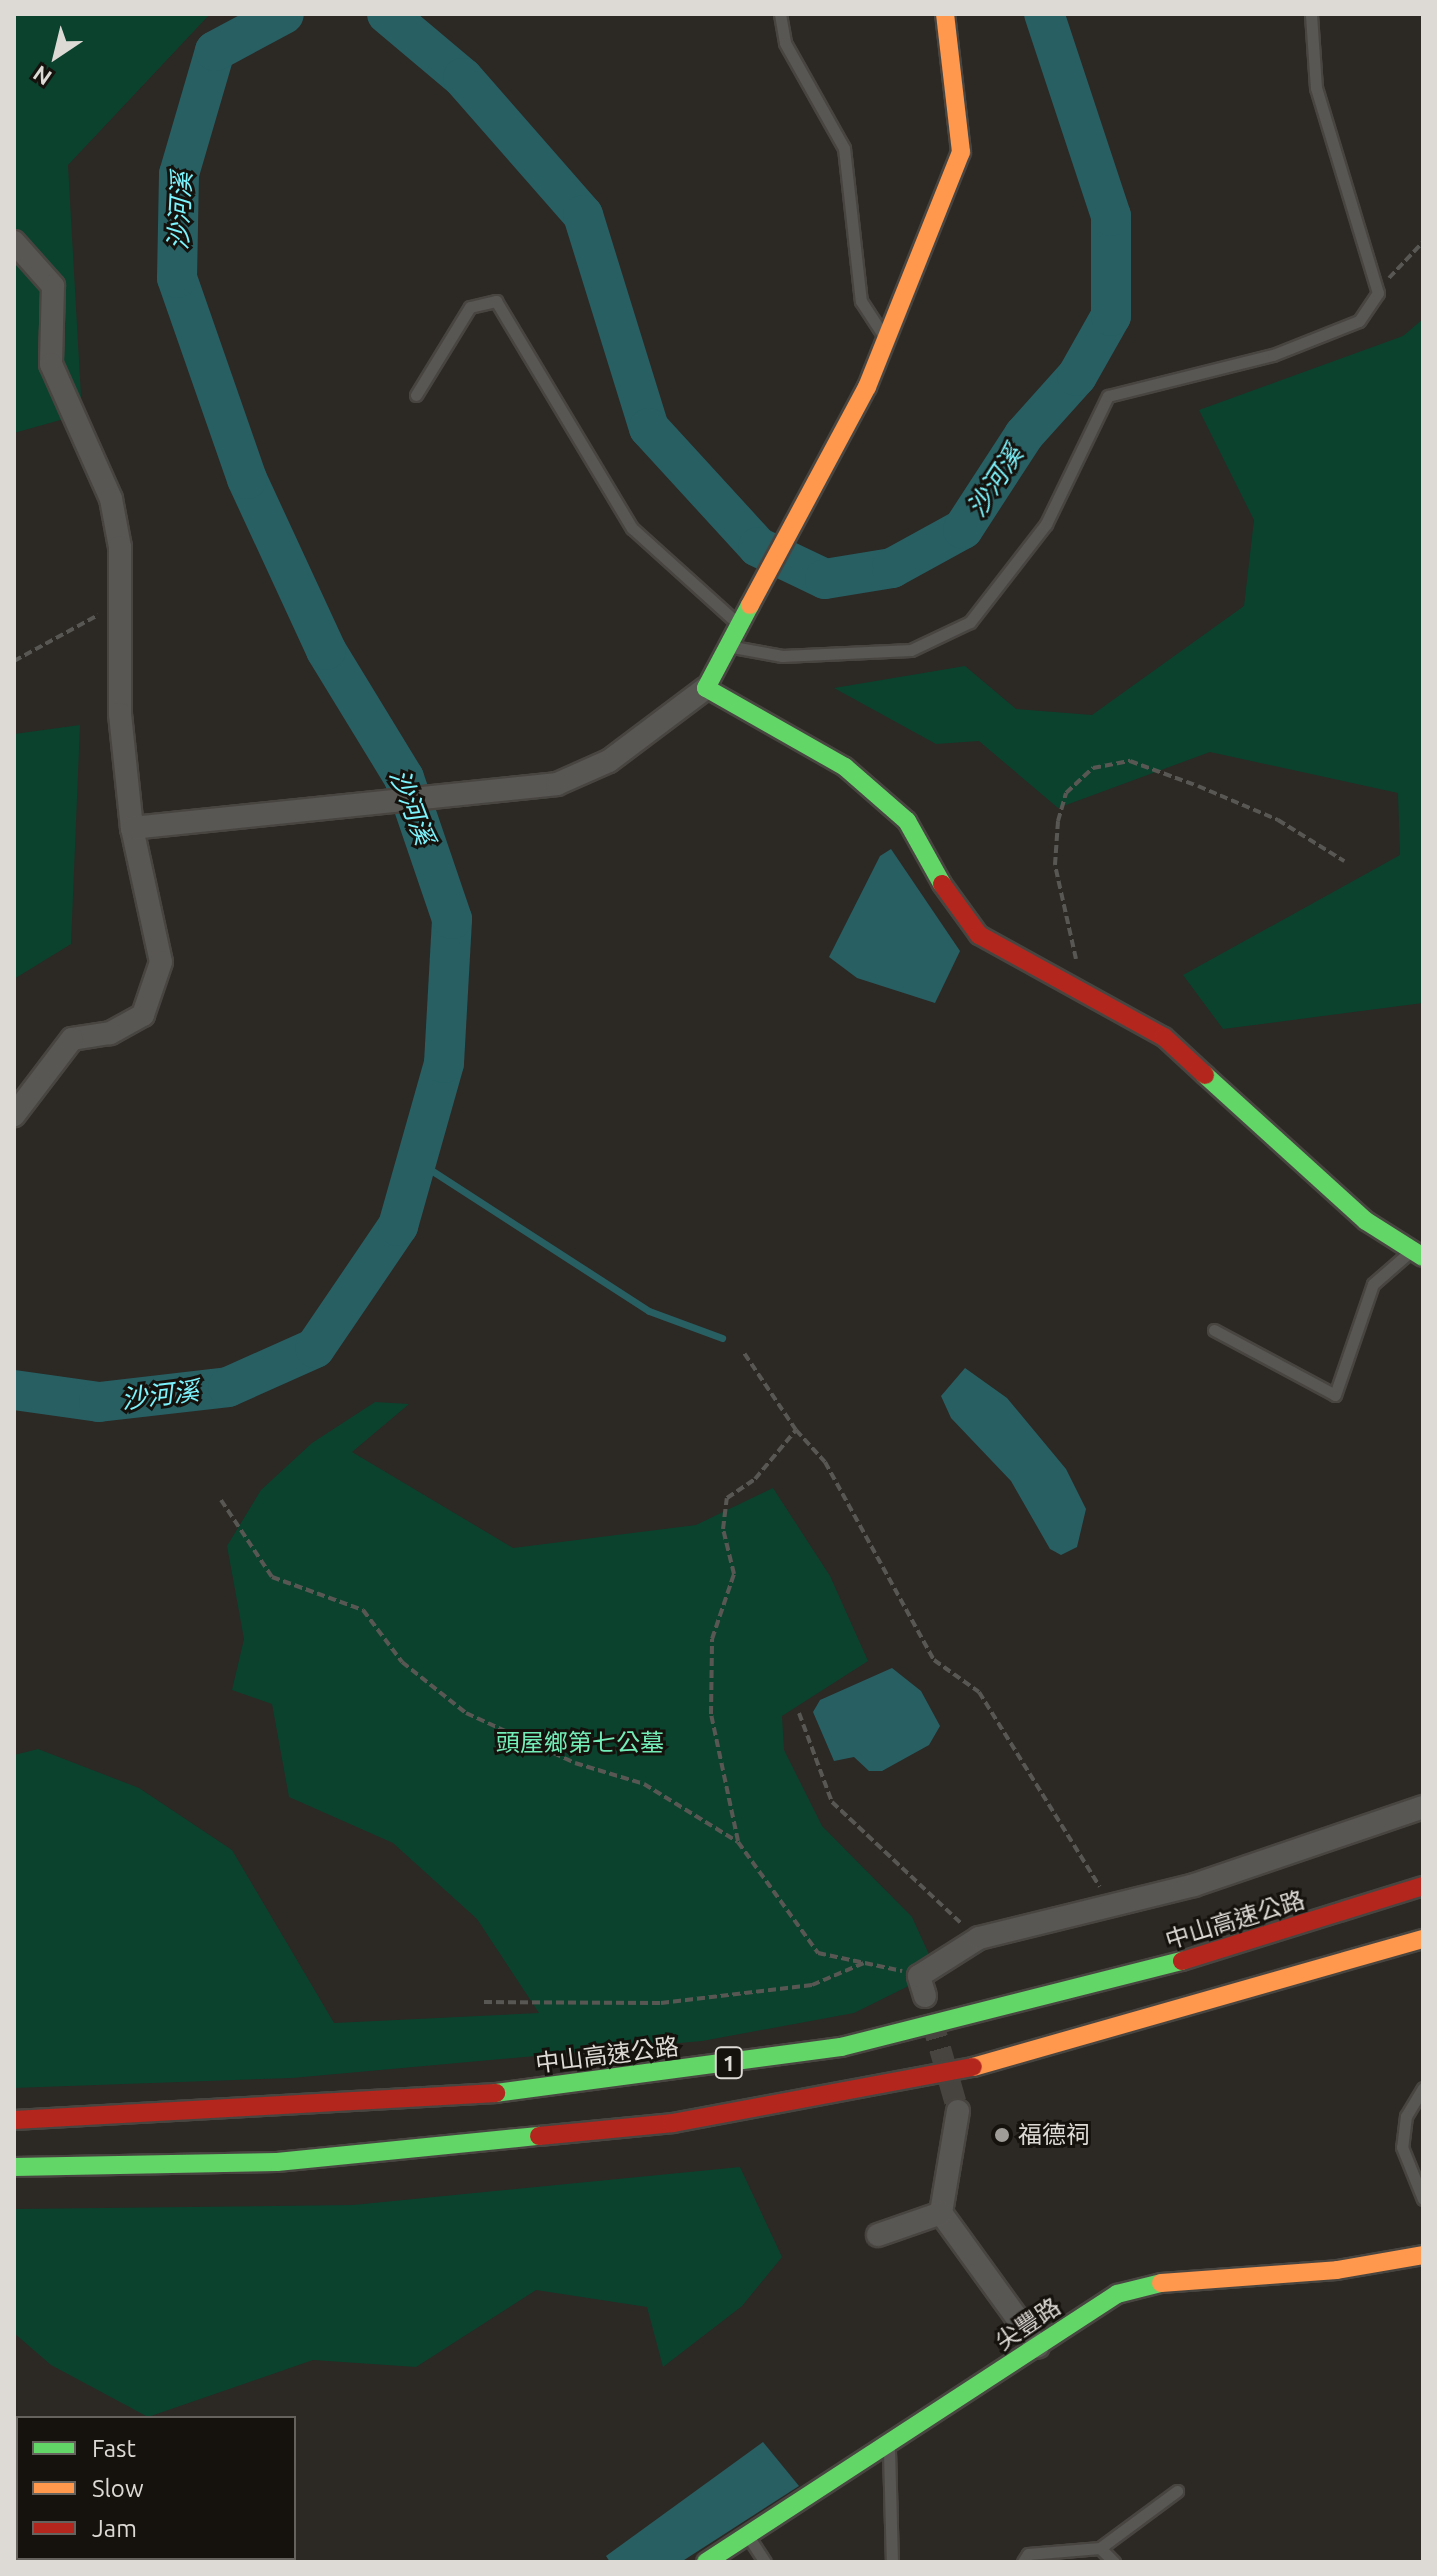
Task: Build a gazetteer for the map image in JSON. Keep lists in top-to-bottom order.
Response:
{
  "streets": {
    "main road": ["中山高速公路", "1", "尖豐路"]
  },
  "water": ["沙河溪"],
  "parks": ["頭屋鄉第七公墓"],
  "places": ["福德祠"],
  "legend": ["Fast", "Slow", "Jam"],
  "north": "bottom left"
}
